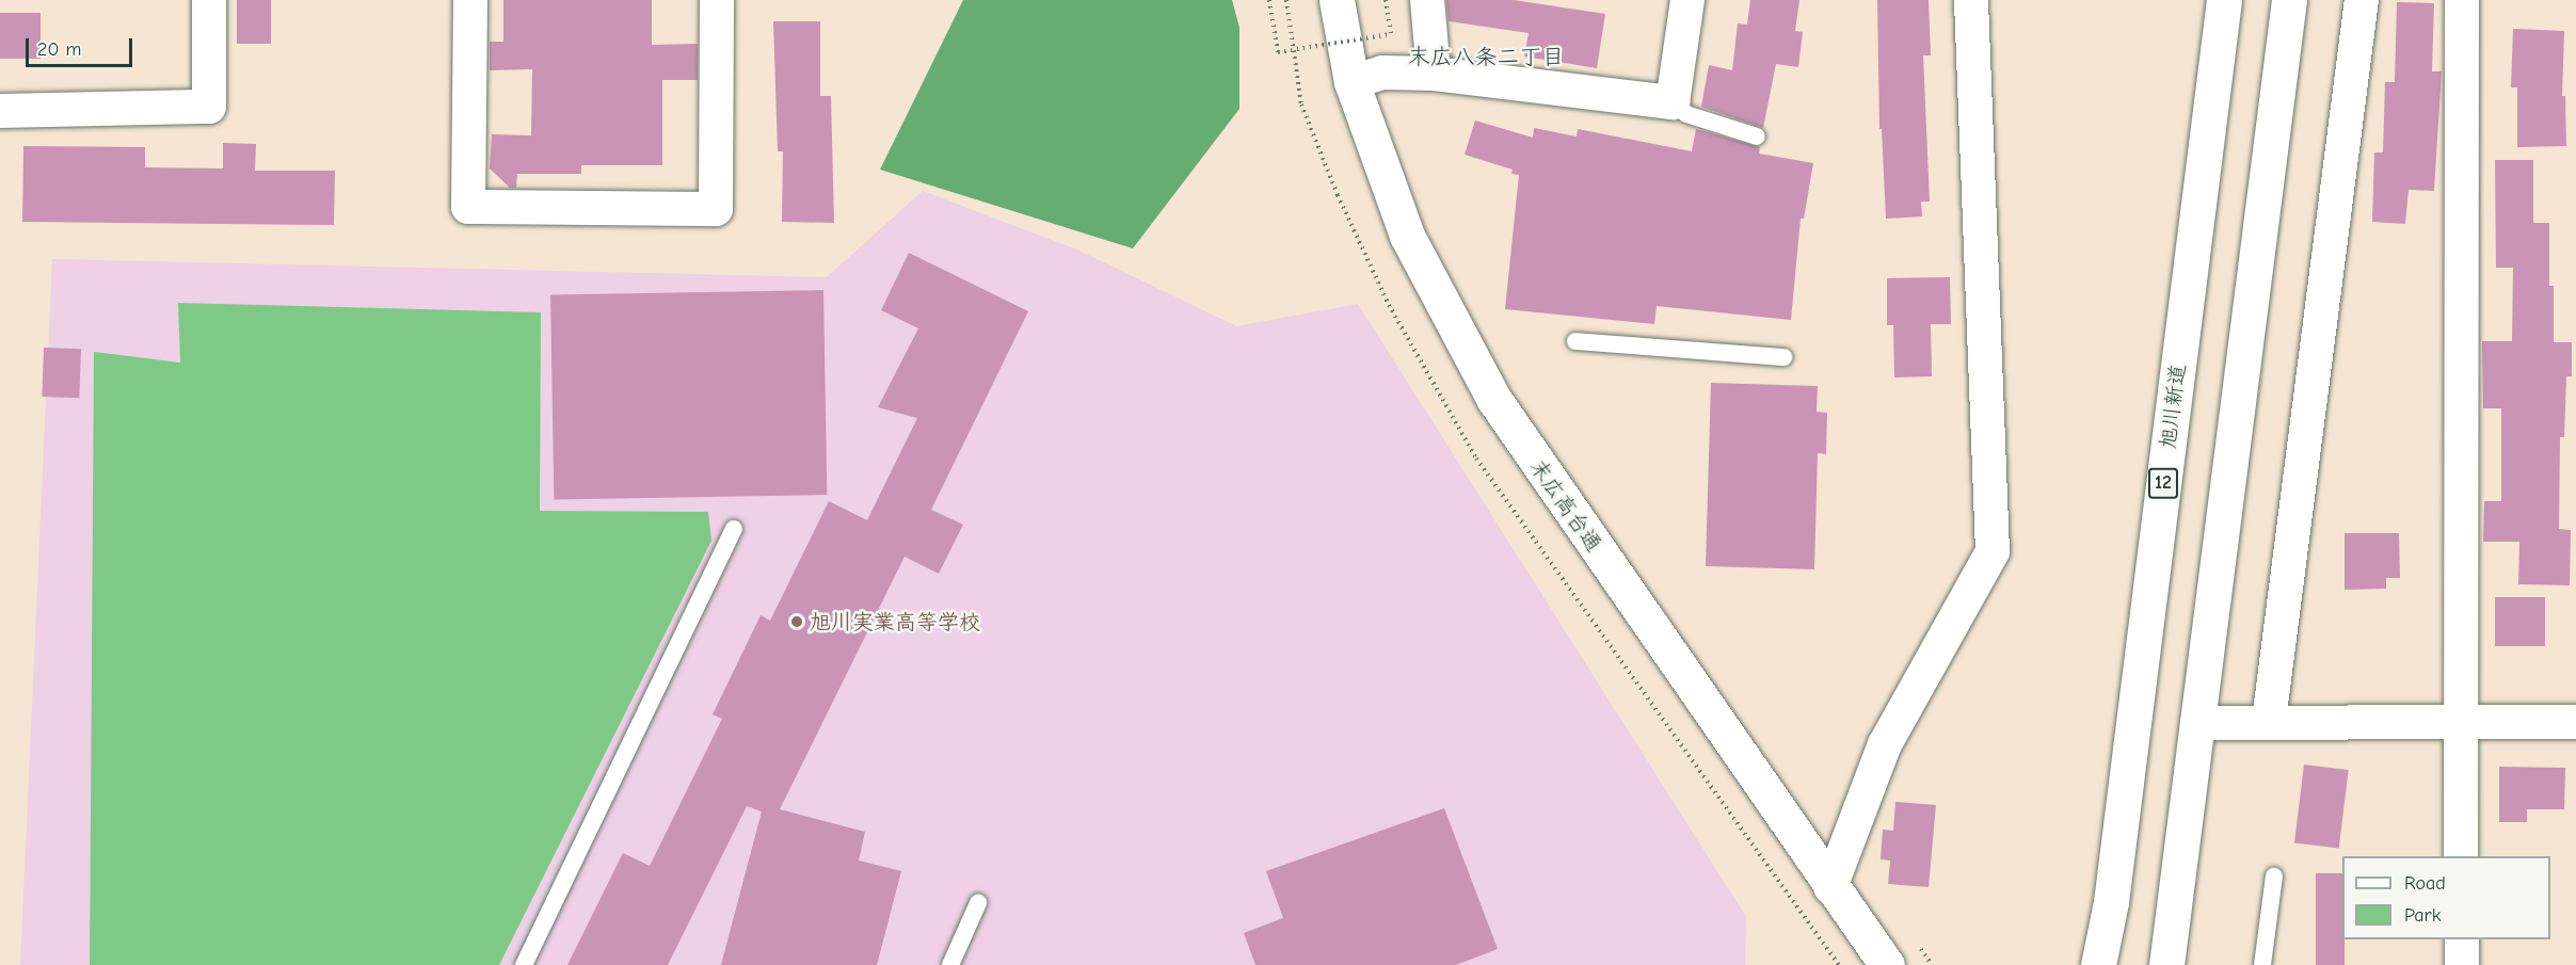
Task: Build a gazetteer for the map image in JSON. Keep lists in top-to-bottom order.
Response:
{
  "streets": {
    "main road": ["旭川新道", "12", "末広高台通"]
  },
  "districts": ["末広八条二丁目"],
  "places": ["旭川実業高等学校"],
  "legend": ["Road", "Park"],
  "scale_bar": "20 m"
}
